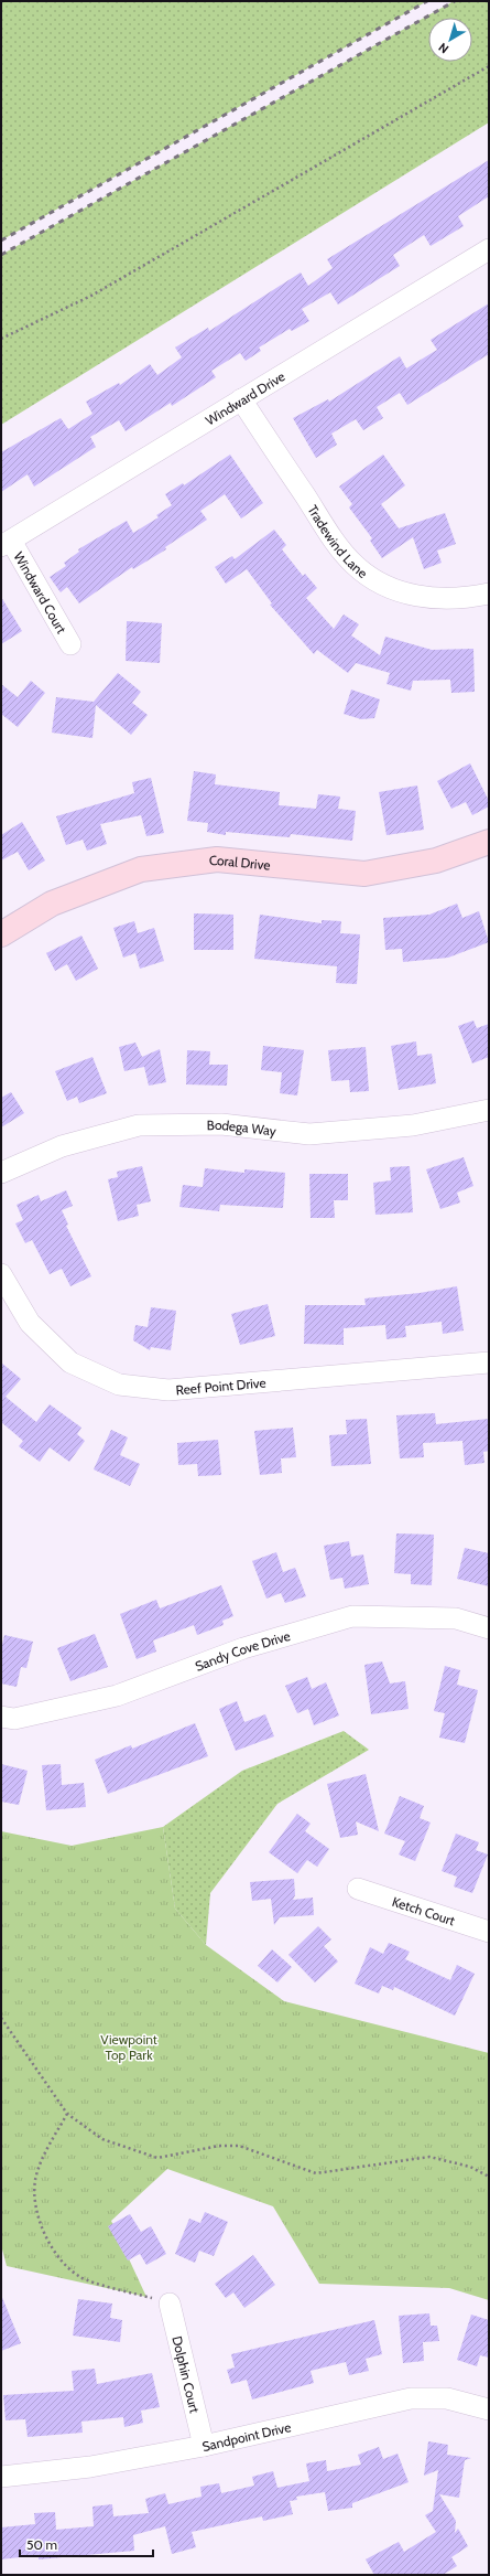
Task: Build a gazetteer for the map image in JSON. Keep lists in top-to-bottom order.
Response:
{
  "streets": {
    "street": [
      "Windward Drive",
      "Tradewind Lane",
      "Windward Court",
      "Coral Drive",
      "Bodega Way",
      "Reef Point Drive",
      "Sandy Cove Drive",
      "Ketch Court",
      "Dolphin Court",
      "Sandpoint Drive"
    ]
  },
  "crossings": [
    ["Windward Drive", "Tradewind Lane"],
    ["Windward Drive", "Windward Court"],
    ["Dolphin Court", "Sandpoint Drive"]
  ],
  "parks": ["Viewpoint Top Park"],
  "scale_bar": "50 m",
  "north": "bottom left"
}
